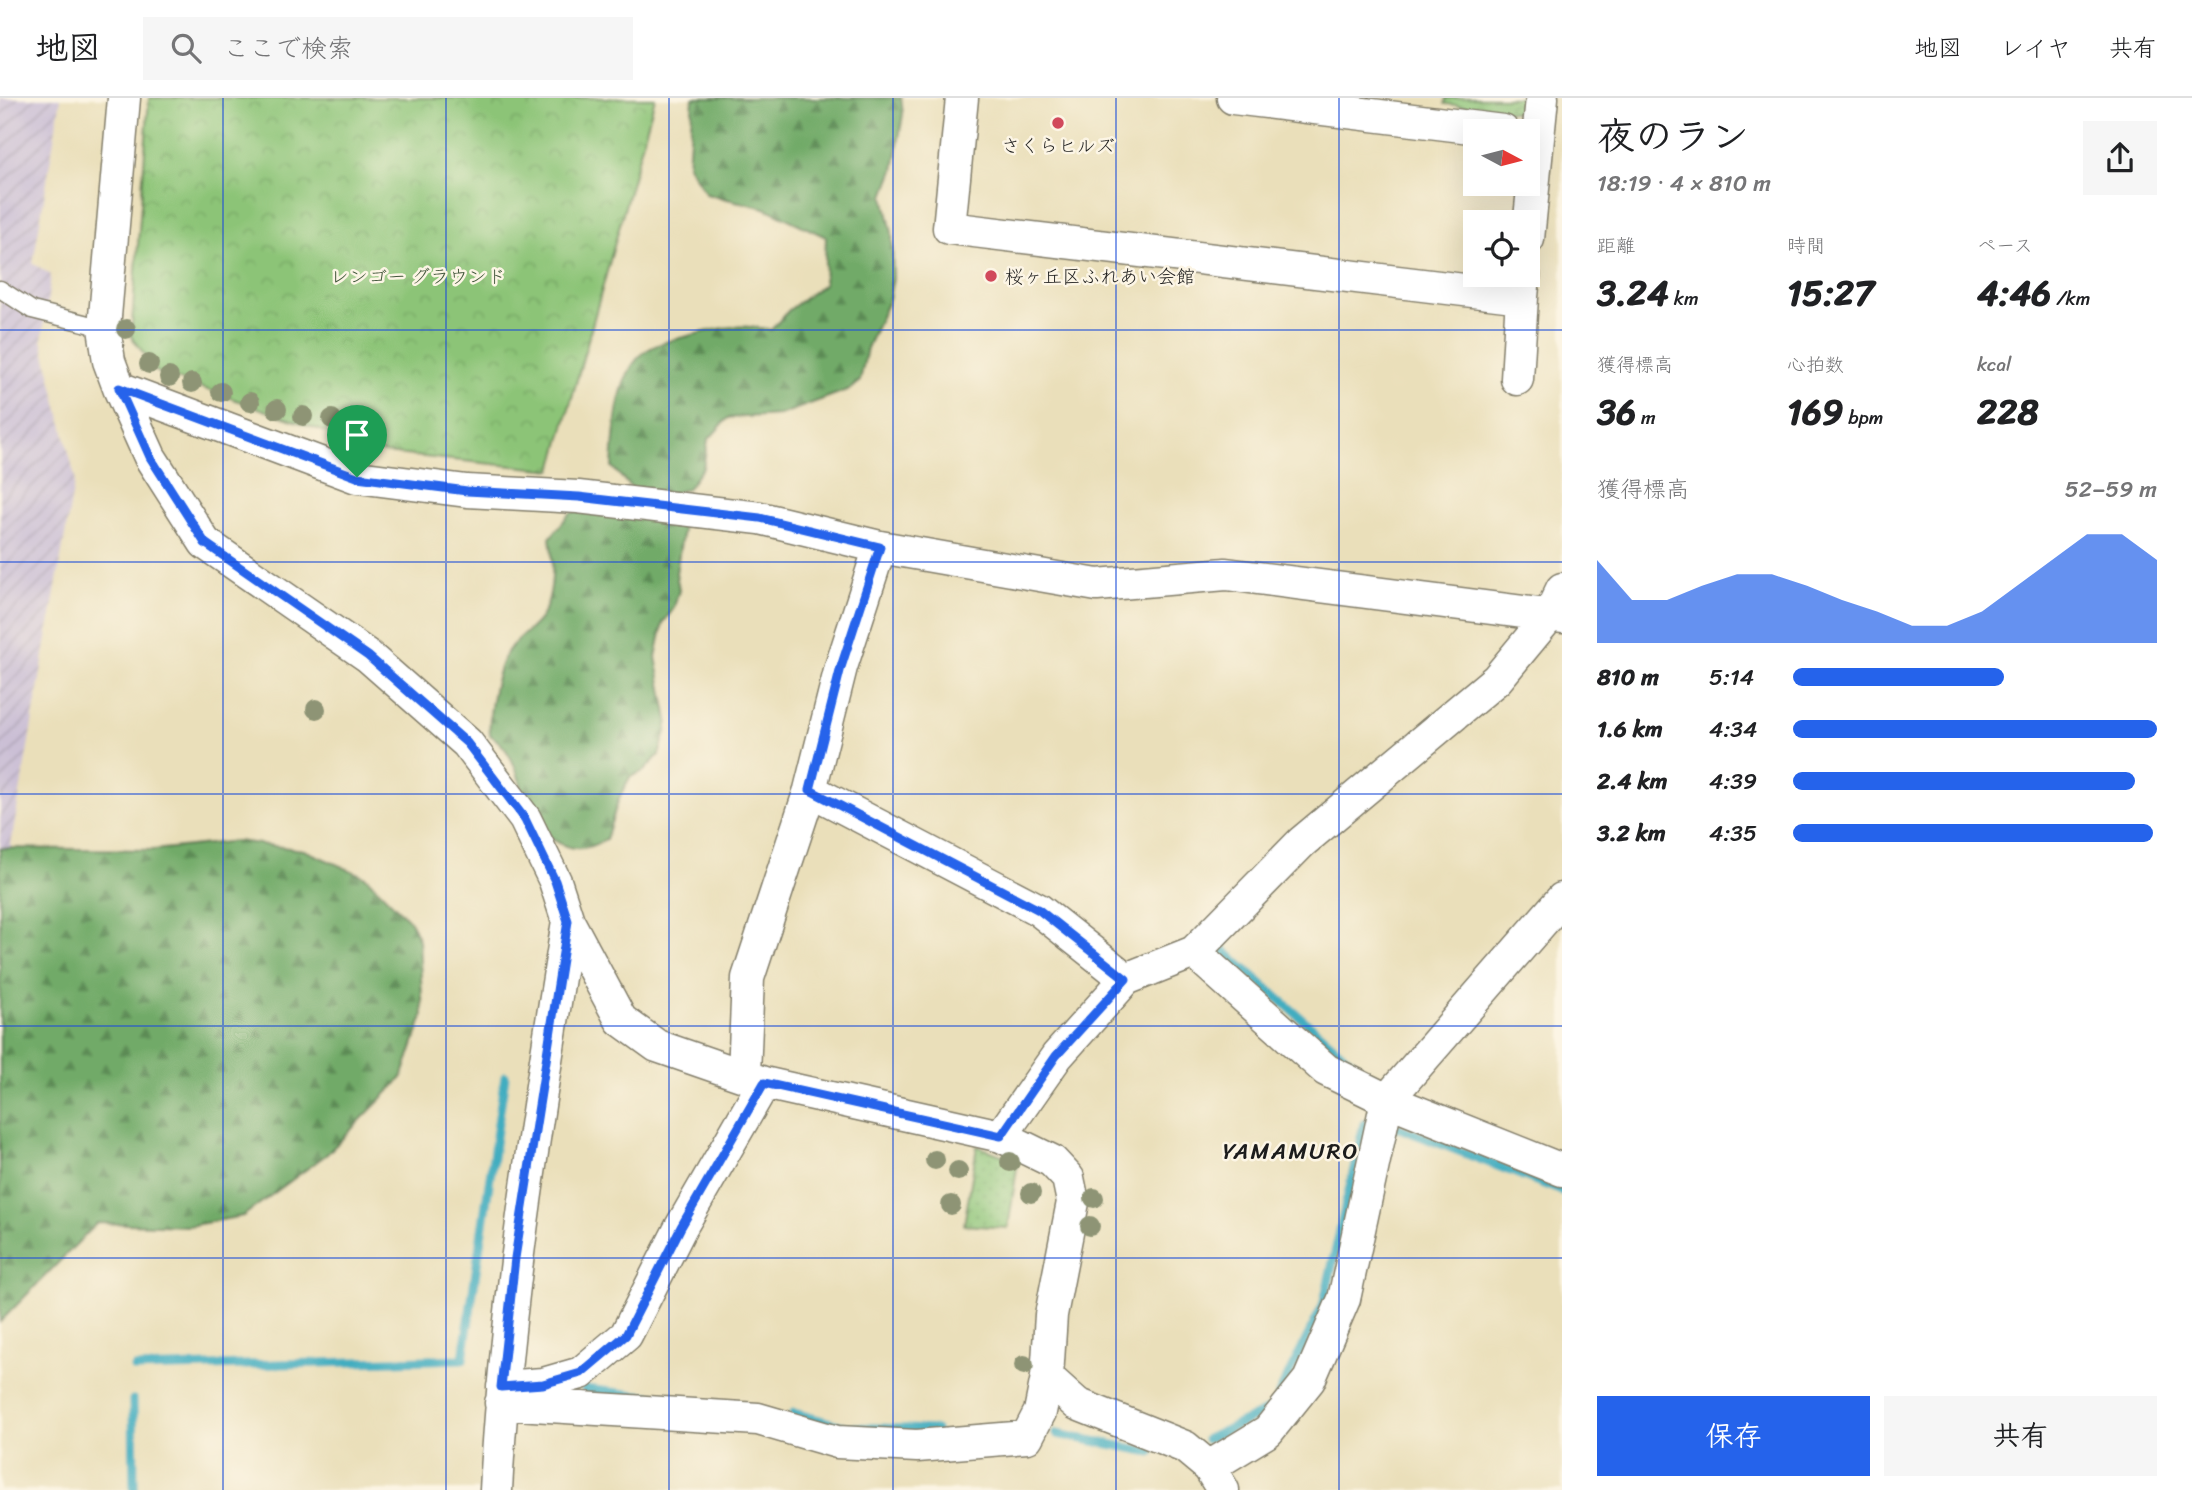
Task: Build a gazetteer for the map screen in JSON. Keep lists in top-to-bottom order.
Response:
{
  "districts": ["YAMAMURO"],
  "parks": ["レンゴー グラウンド"],
  "places": ["さくらヒルズ", "桜ヶ丘区ふれあい会館"],
  "north": "right",
  "page": {
    "header": "地図",
    "search": "ここで検索",
    "nav": ["地図", "レイヤ", "共有"],
    "heading": ["夜のラン", "18:19 · 4 × 810 m"],
    "stats": [
      ["距離", "3.24 km"],
      ["時間", "15:27"],
      ["ペース", "4:46 /km"],
      ["獲得標高", "36 m"],
      ["心拍数", "169 bpm"],
      ["kcal", "228"]
    ],
    "chart": ["獲得標高", "52–59 m"],
    "list": [
      {
        "name": "810 m",
        "note": "5:14"
      },
      {
        "name": "1.6 km",
        "note": "4:34"
      },
      {
        "name": "2.4 km",
        "note": "4:39"
      },
      {
        "name": "3.2 km",
        "note": "4:35"
      }
    ],
    "buttons": ["保存", "共有"]
  }
}
